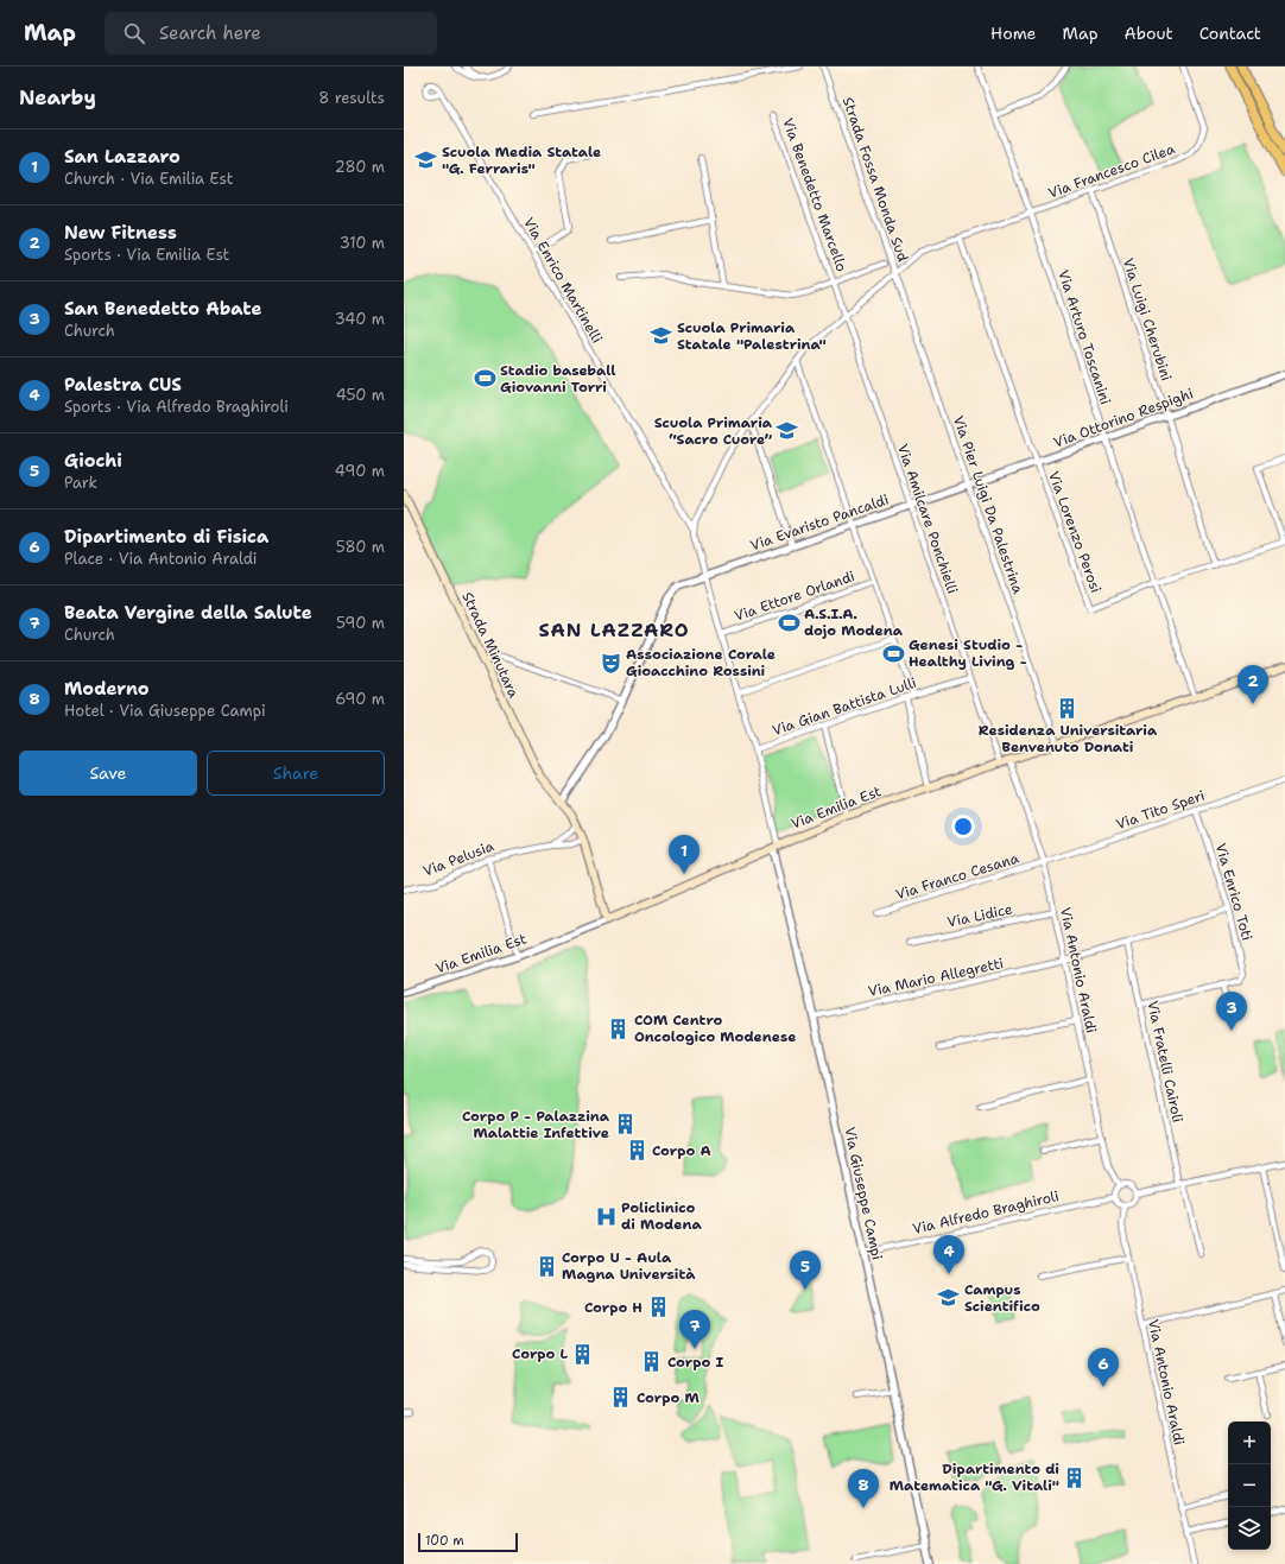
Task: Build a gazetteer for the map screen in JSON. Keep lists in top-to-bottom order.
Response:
{
  "streets": {
    "main road": ["Strada Minutara", "Via Emilia Est"],
    "street": [
      "Via Francesco Cilea",
      "Strada Fossa Monda Sud",
      "Via Benedetto Marcello",
      "Via Enrico Martinelli",
      "Via Luigi Cherubini",
      "Via Arturo Toscanini",
      "Via Ottorino Respighi",
      "Via Pier Luigi Da Palestrina",
      "Via Amilcare Ponchielli",
      "Via Evaristo Pancaldi",
      "Via Lorenzo Perosi",
      "Via Ettore Orlandi",
      "Via Gian Battista Lulli",
      "Via Tito Speri",
      "Via Pelusia",
      "Via Franco Cesana",
      "Via Enrico Toti",
      "Via Lidice",
      "Via Antonio Araldi",
      "Via Mario Allegretti",
      "Via Fratelli Cairoli",
      "Via Giuseppe Campi",
      "Via Alfredo Braghiroli"
    ]
  },
  "crossings": [
    ["Via Francesco Cilea", "Strada Fossa Monda Sud"],
    ["Via Francesco Cilea", "Via Enrico Martinelli"],
    ["Via Francesco Cilea", "Via Luigi Cherubini"],
    ["Via Francesco Cilea", "Via Arturo Toscanini"],
    ["Via Francesco Cilea", "Via Pier Luigi Da Palestrina"],
    ["Via Francesco Cilea", "Via Amilcare Ponchielli"],
    ["Via Francesco Cilea", "Via Lorenzo Perosi"],
    ["Strada Fossa Monda Sud", "Via Pier Luigi Da Palestrina"],
    ["Via Benedetto Marcello", "Via Amilcare Ponchielli"],
    ["Via Enrico Martinelli", "Via Evaristo Pancaldi"],
    ["Via Enrico Martinelli", "Via Ettore Orlandi"],
    ["Via Enrico Martinelli", "Via Gian Battista Lulli"],
    ["Via Enrico Martinelli", "Via Emilia Est"],
    ["Via Enrico Martinelli", "Via Giuseppe Campi"],
    ["Via Luigi Cherubini", "Via Ottorino Respighi"],
    ["Via Arturo Toscanini", "Via Ottorino Respighi"],
    ["Via Arturo Toscanini", "Via Lorenzo Perosi"],
    ["Via Arturo Toscanini", "Via Emilia Est"],
    ["Via Ottorino Respighi", "Via Pier Luigi Da Palestrina"],
    ["Via Ottorino Respighi", "Via Evaristo Pancaldi"],
    ["Via Ottorino Respighi", "Via Lorenzo Perosi"],
    ["Via Pier Luigi Da Palestrina", "Via Evaristo Pancaldi"],
    ["Via Pier Luigi Da Palestrina", "Via Emilia Est"],
    ["Via Amilcare Ponchielli", "Via Evaristo Pancaldi"],
    ["Via Amilcare Ponchielli", "Via Gian Battista Lulli"],
    ["Via Amilcare Ponchielli", "Via Emilia Est"],
    ["Strada Minutara", "Via Emilia Est"],
    ["Strada Minutara", "Via Pelusia"],
    ["Via Emilia Est", "Via Antonio Araldi"],
    ["Via Emilia Est", "Via Giuseppe Campi"],
    ["Via Tito Speri", "Via Franco Cesana"],
    ["Via Tito Speri", "Via Enrico Toti"],
    ["Via Tito Speri", "Via Antonio Araldi"],
    ["Via Franco Cesana", "Via Antonio Araldi"],
    ["Via Enrico Toti", "Via Mario Allegretti"],
    ["Via Lidice", "Via Antonio Araldi"],
    ["Via Antonio Araldi", "Via Mario Allegretti"],
    ["Via Antonio Araldi", "Via Alfredo Braghiroli"],
    ["Via Mario Allegretti", "Via Fratelli Cairoli"],
    ["Via Mario Allegretti", "Via Giuseppe Campi"],
    ["Via Giuseppe Campi", "Via Alfredo Braghiroli"]
  ],
  "districts": ["SAN LAZZARO"],
  "places": {
    "school or university": [
      "Scuola Media Statale \"G. Ferraris\"",
      "Scuola Primaria Statale \"Palestrina\"",
      "Scuola Primaria “Sacro Cuore”",
      "Campus Scientifico"
    ],
    "sports": ["Stadio baseball Giovanni Torri", "A.S.I.A. dojo Modena", "Genesi Studio - Healthy Living -"],
    "theatre": ["Associazione Corale Gioacchino Rossini"],
    "building": [
      "Residenza Universitaria Benvenuto Donati",
      "COM Centro Oncologico Modenese",
      "Corpo P - Palazzina Malattie Infettive",
      "Corpo A",
      "Corpo U - Aula Magna Università",
      "Corpo H",
      "Corpo L",
      "Corpo I",
      "Corpo M",
      "Dipartimento di Matematica \"G. Vitali\""
    ],
    "hospital": ["Policlinico di Modena"]
  },
  "scale_bar": "100 m",
  "page": {
    "header": "Map",
    "search": "Search here",
    "nav": [
      "Home",
      "Map",
      "About",
      "Contact"
    ],
    "heading": ["Nearby", "8 results"],
    "list": [
      {
        "mark": "1",
        "name": "San Lazzaro",
        "note": "Church · Via Emilia Est",
        "value": "280 m"
      },
      {
        "mark": "2",
        "name": "New Fitness",
        "note": "Sports · Via Emilia Est",
        "value": "310 m"
      },
      {
        "mark": "3",
        "name": "San Benedetto Abate",
        "note": "Church",
        "value": "340 m"
      },
      {
        "mark": "4",
        "name": "Palestra CUS",
        "note": "Sports · Via Alfredo Braghiroli",
        "value": "450 m"
      },
      {
        "mark": "5",
        "name": "Giochi",
        "note": "Park",
        "value": "490 m"
      },
      {
        "mark": "6",
        "name": "Dipartimento di Fisica",
        "note": "Place · Via Antonio Araldi",
        "value": "580 m"
      },
      {
        "mark": "7",
        "name": "Beata Vergine della Salute",
        "note": "Church",
        "value": "590 m"
      },
      {
        "mark": "8",
        "name": "Moderno",
        "note": "Hotel · Via Giuseppe Campi",
        "value": "690 m"
      }
    ],
    "pins": [
      "2",
      "1",
      "3",
      "4",
      "5",
      "7",
      "6",
      "8"
    ],
    "buttons": ["Save", "Share"],
    "map_buttons": ["+", "−"],
    "scale": "100 m"
  }
}
